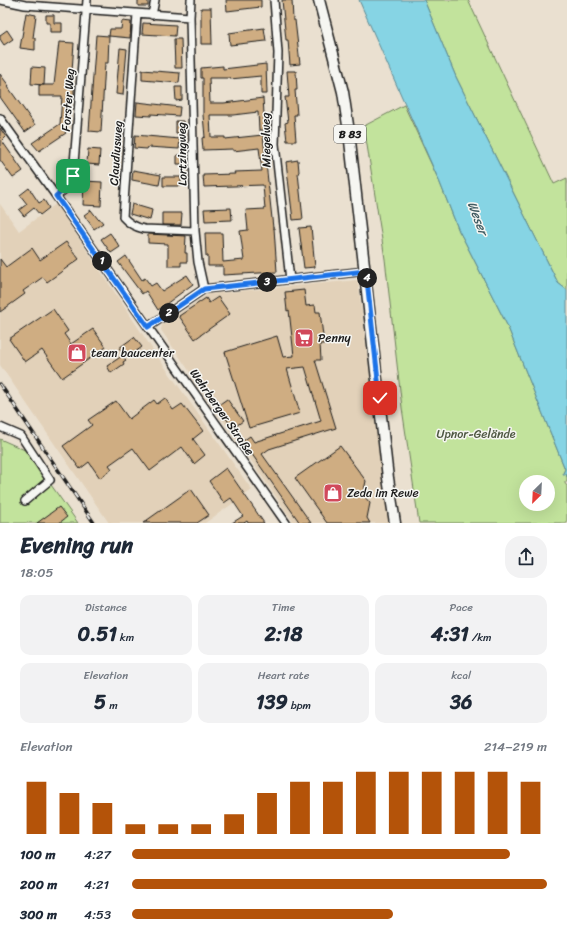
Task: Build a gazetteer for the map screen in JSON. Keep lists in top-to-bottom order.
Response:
{
  "streets": {
    "main road": ["B 83"],
    "street": [
      "Forster Weg",
      "Miegelweg",
      "Claudiusweg",
      "Lortzingweg",
      "Wehrberger Straße"
    ]
  },
  "crossings": [
    ["Forster Weg", "Wehrberger Straße"],
    ["Claudiusweg", "Lortzingweg"]
  ],
  "water": ["Weser"],
  "parks": ["Upnor-Gelände"],
  "places": {
    "supermarket": ["Penny"],
    "shop": ["team baucenter", "Zeda im Rewe"]
  },
  "north": "bottom left",
  "page": {
    "pins": [
      "1",
      "4",
      "3",
      "2"
    ],
    "heading": ["Evening run", "18:05"],
    "stats": [
      ["Distance", "0.51 km"],
      ["Time", "2:18"],
      ["Pace", "4:31 /km"],
      ["Elevation", "5 m"],
      ["Heart rate", "139 bpm"],
      ["kcal", "36"]
    ],
    "chart": ["Elevation", "214–219 m"],
    "list": [
      {
        "name": "100 m",
        "note": "4:27"
      },
      {
        "name": "200 m",
        "note": "4:21"
      },
      {
        "name": "300 m",
        "note": "4:53"
      }
    ]
  }
}
